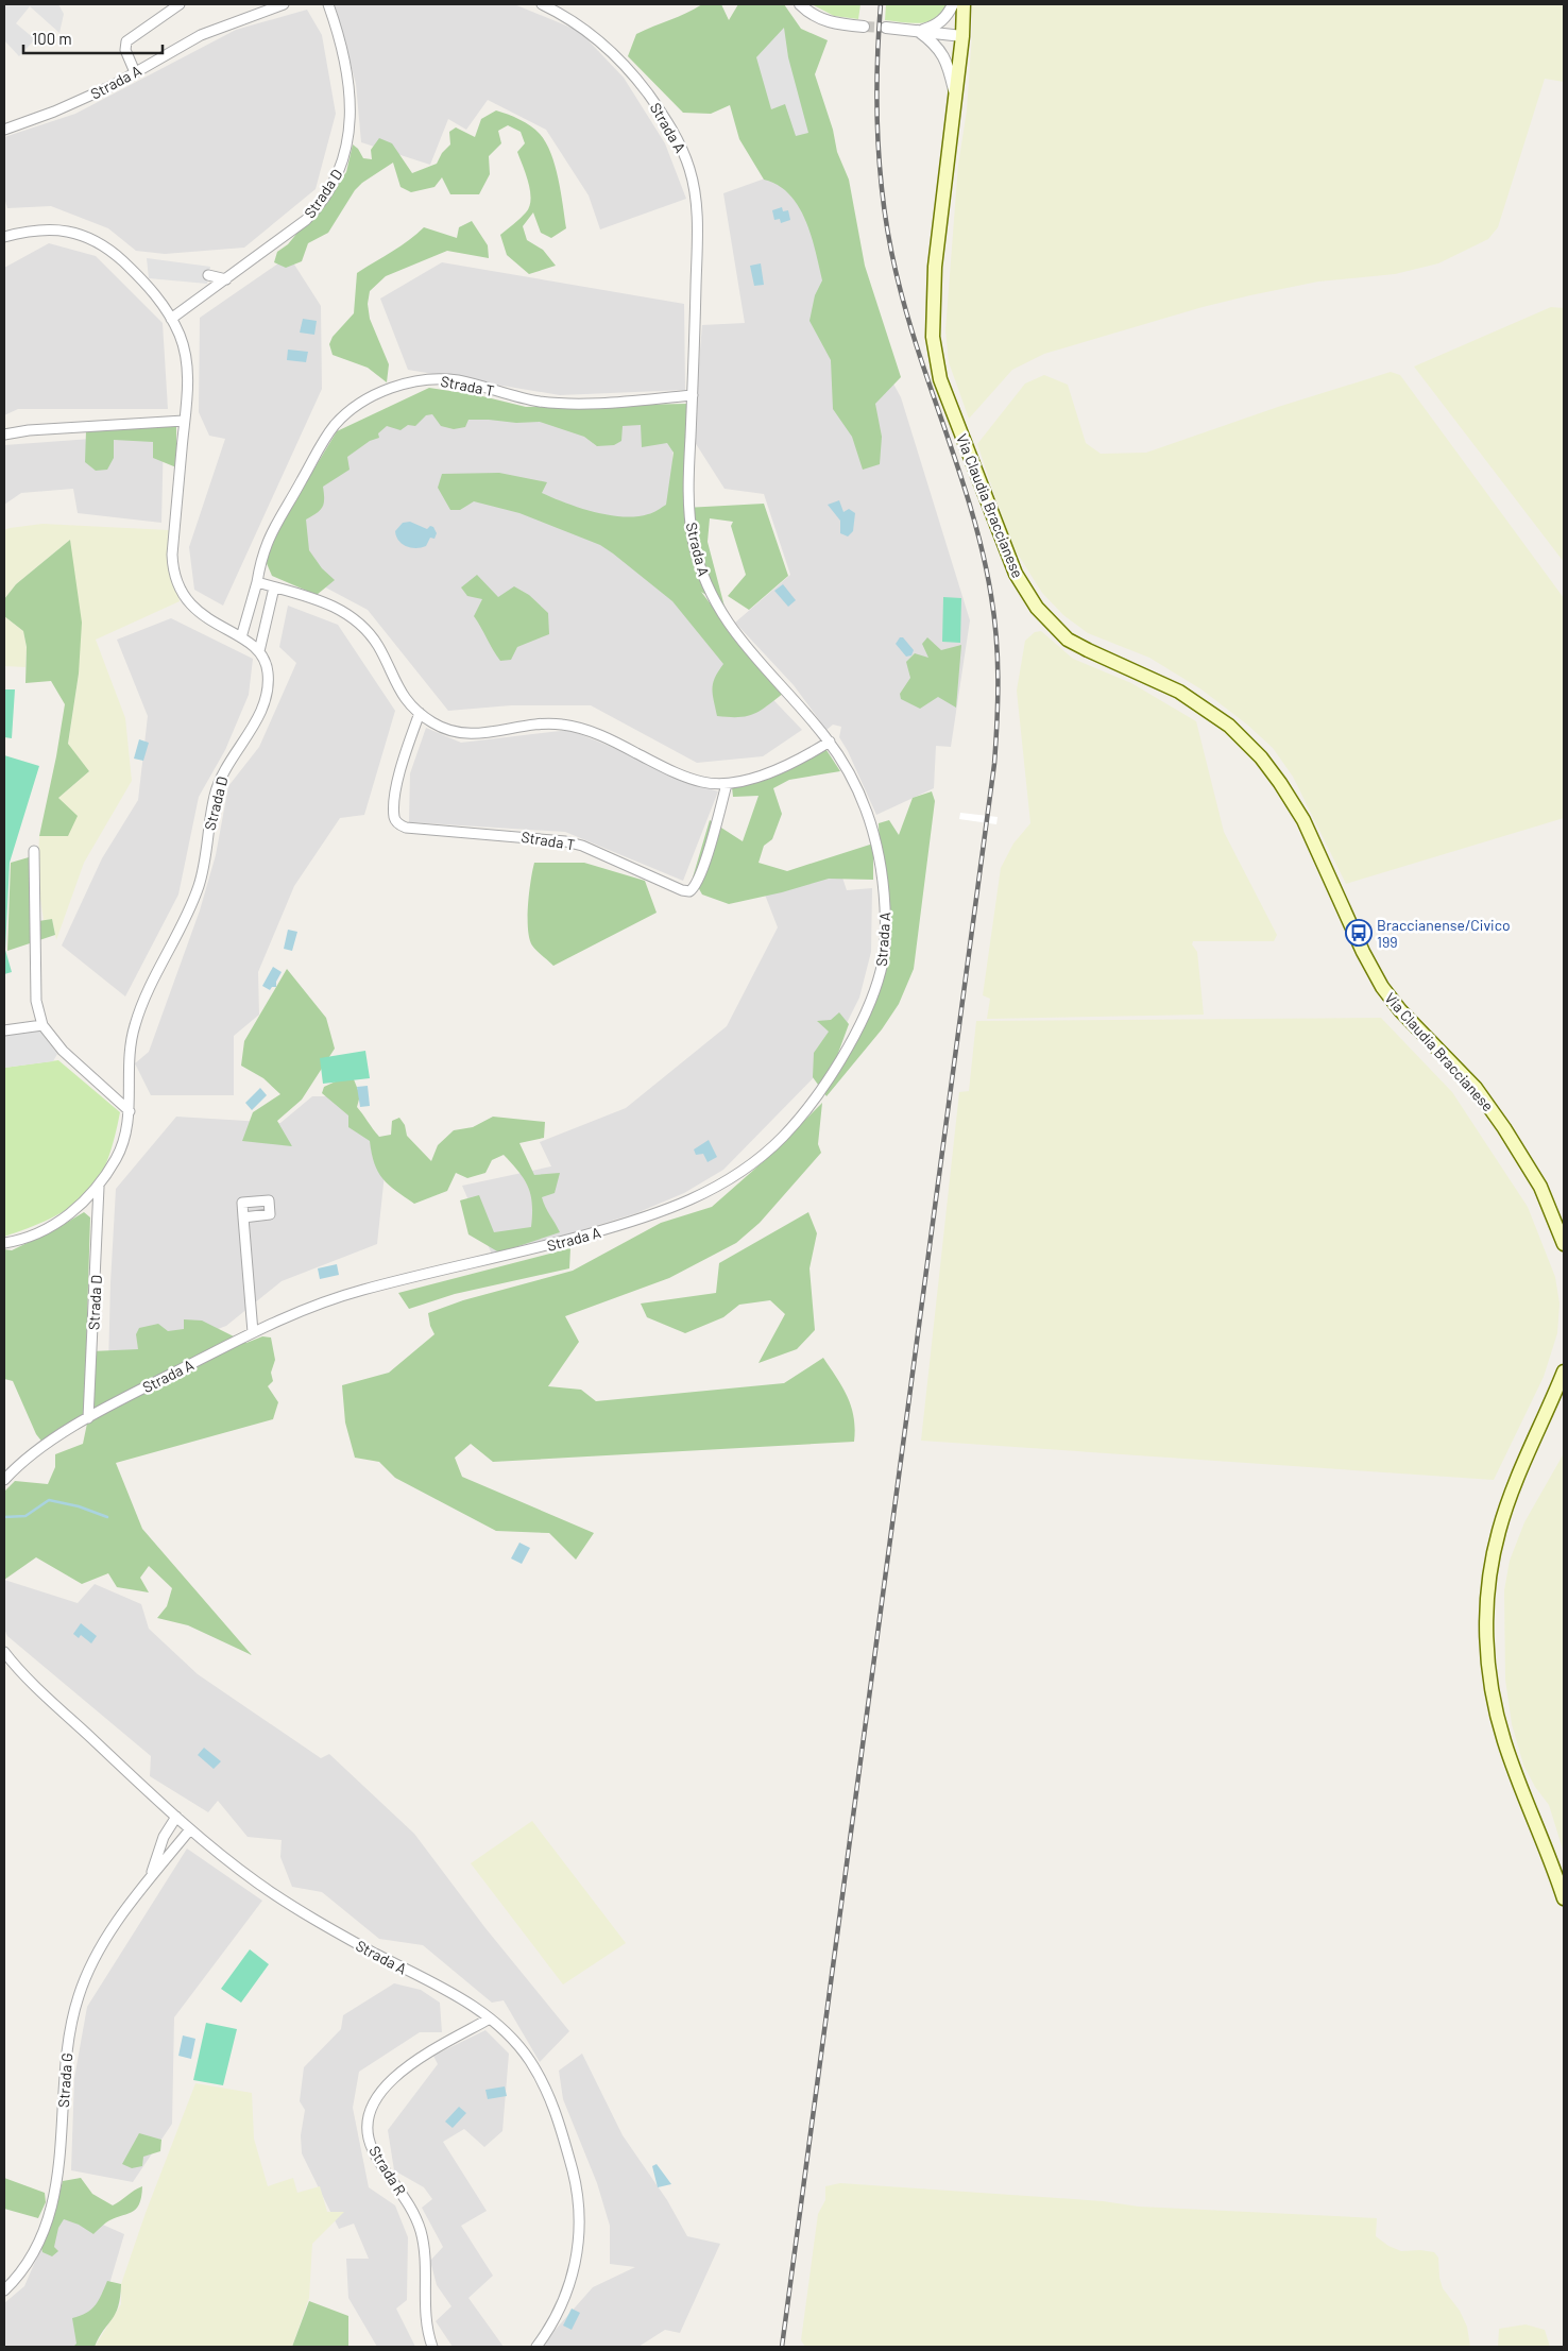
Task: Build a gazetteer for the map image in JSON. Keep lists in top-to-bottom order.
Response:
{
  "streets": {
    "main road": ["Via Claudia Braccianese"],
    "street": [
      "Strada A",
      "Strada D",
      "Strada T",
      "Strada G",
      "Strada R"
    ]
  },
  "crossings": [
    ["Strada A", "Strada D"],
    ["Strada A", "Strada T"],
    ["Strada A", "Strada G"],
    ["Strada A", "Strada R"]
  ],
  "places": {
    "bus stop": ["Braccianense/Civico 199"]
  },
  "scale_bar": "100 m"
}
